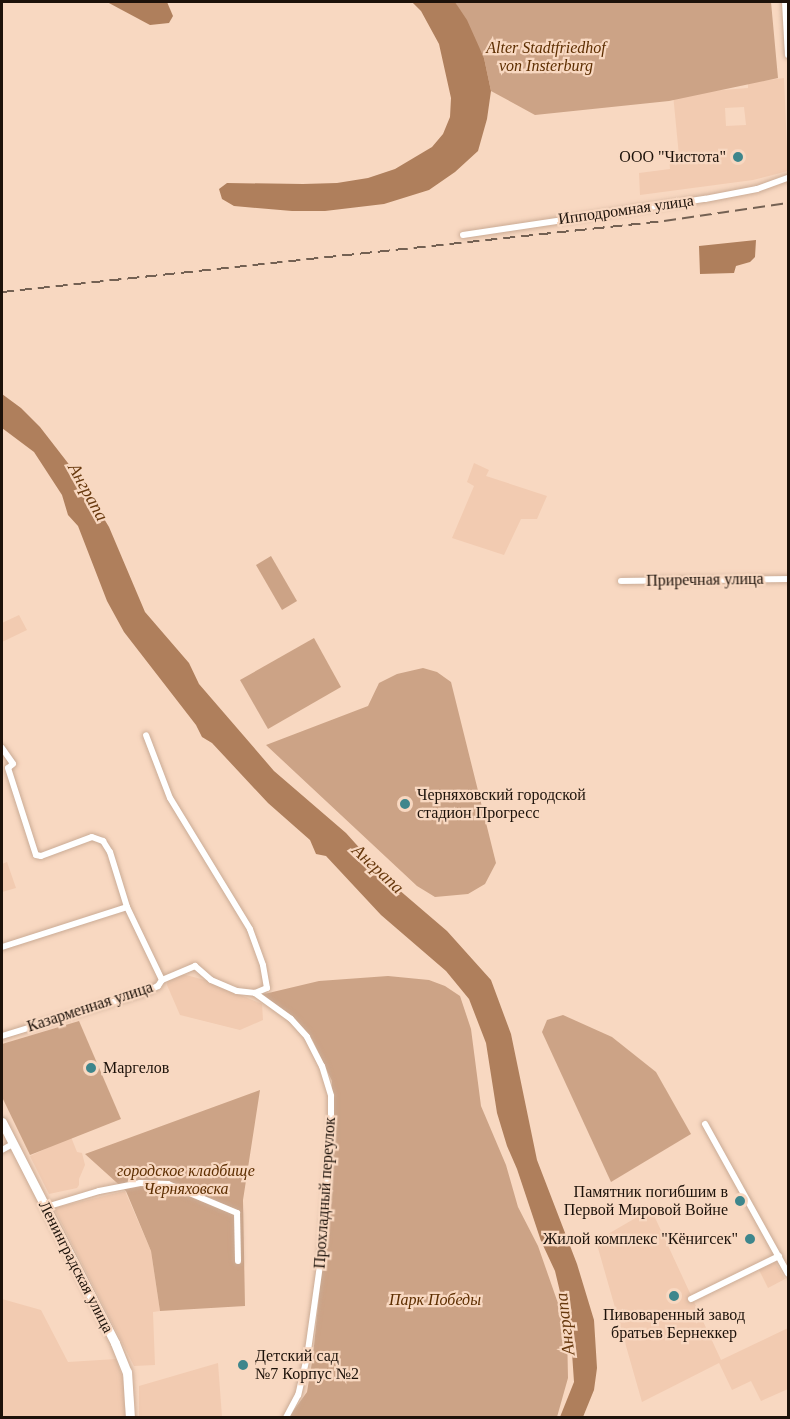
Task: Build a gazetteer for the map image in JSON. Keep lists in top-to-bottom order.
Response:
{
  "streets": {
    "street": [
      "Ипподромная улица",
      "Приречная улица",
      "Казарменная улица",
      "Прохладный переулок",
      "Ленинградская улица"
    ]
  },
  "water": ["Анграпа"],
  "parks": ["Alter Stadtfriedhof von Insterburg", "городское кладбище Черняховска", "Парк Победы"],
  "places": [
    "ООО \"Чистота\"",
    "Черняховский городской стадион Прогресс",
    "Маргелов",
    "Памятник погибшим в Первой Мировой Войне",
    "Жилой комплекс \"Кёнигсек\"",
    "Пивоваренный завод братьев Бернеккер",
    "Детский сад №7 Корпус №2"
  ]
}
